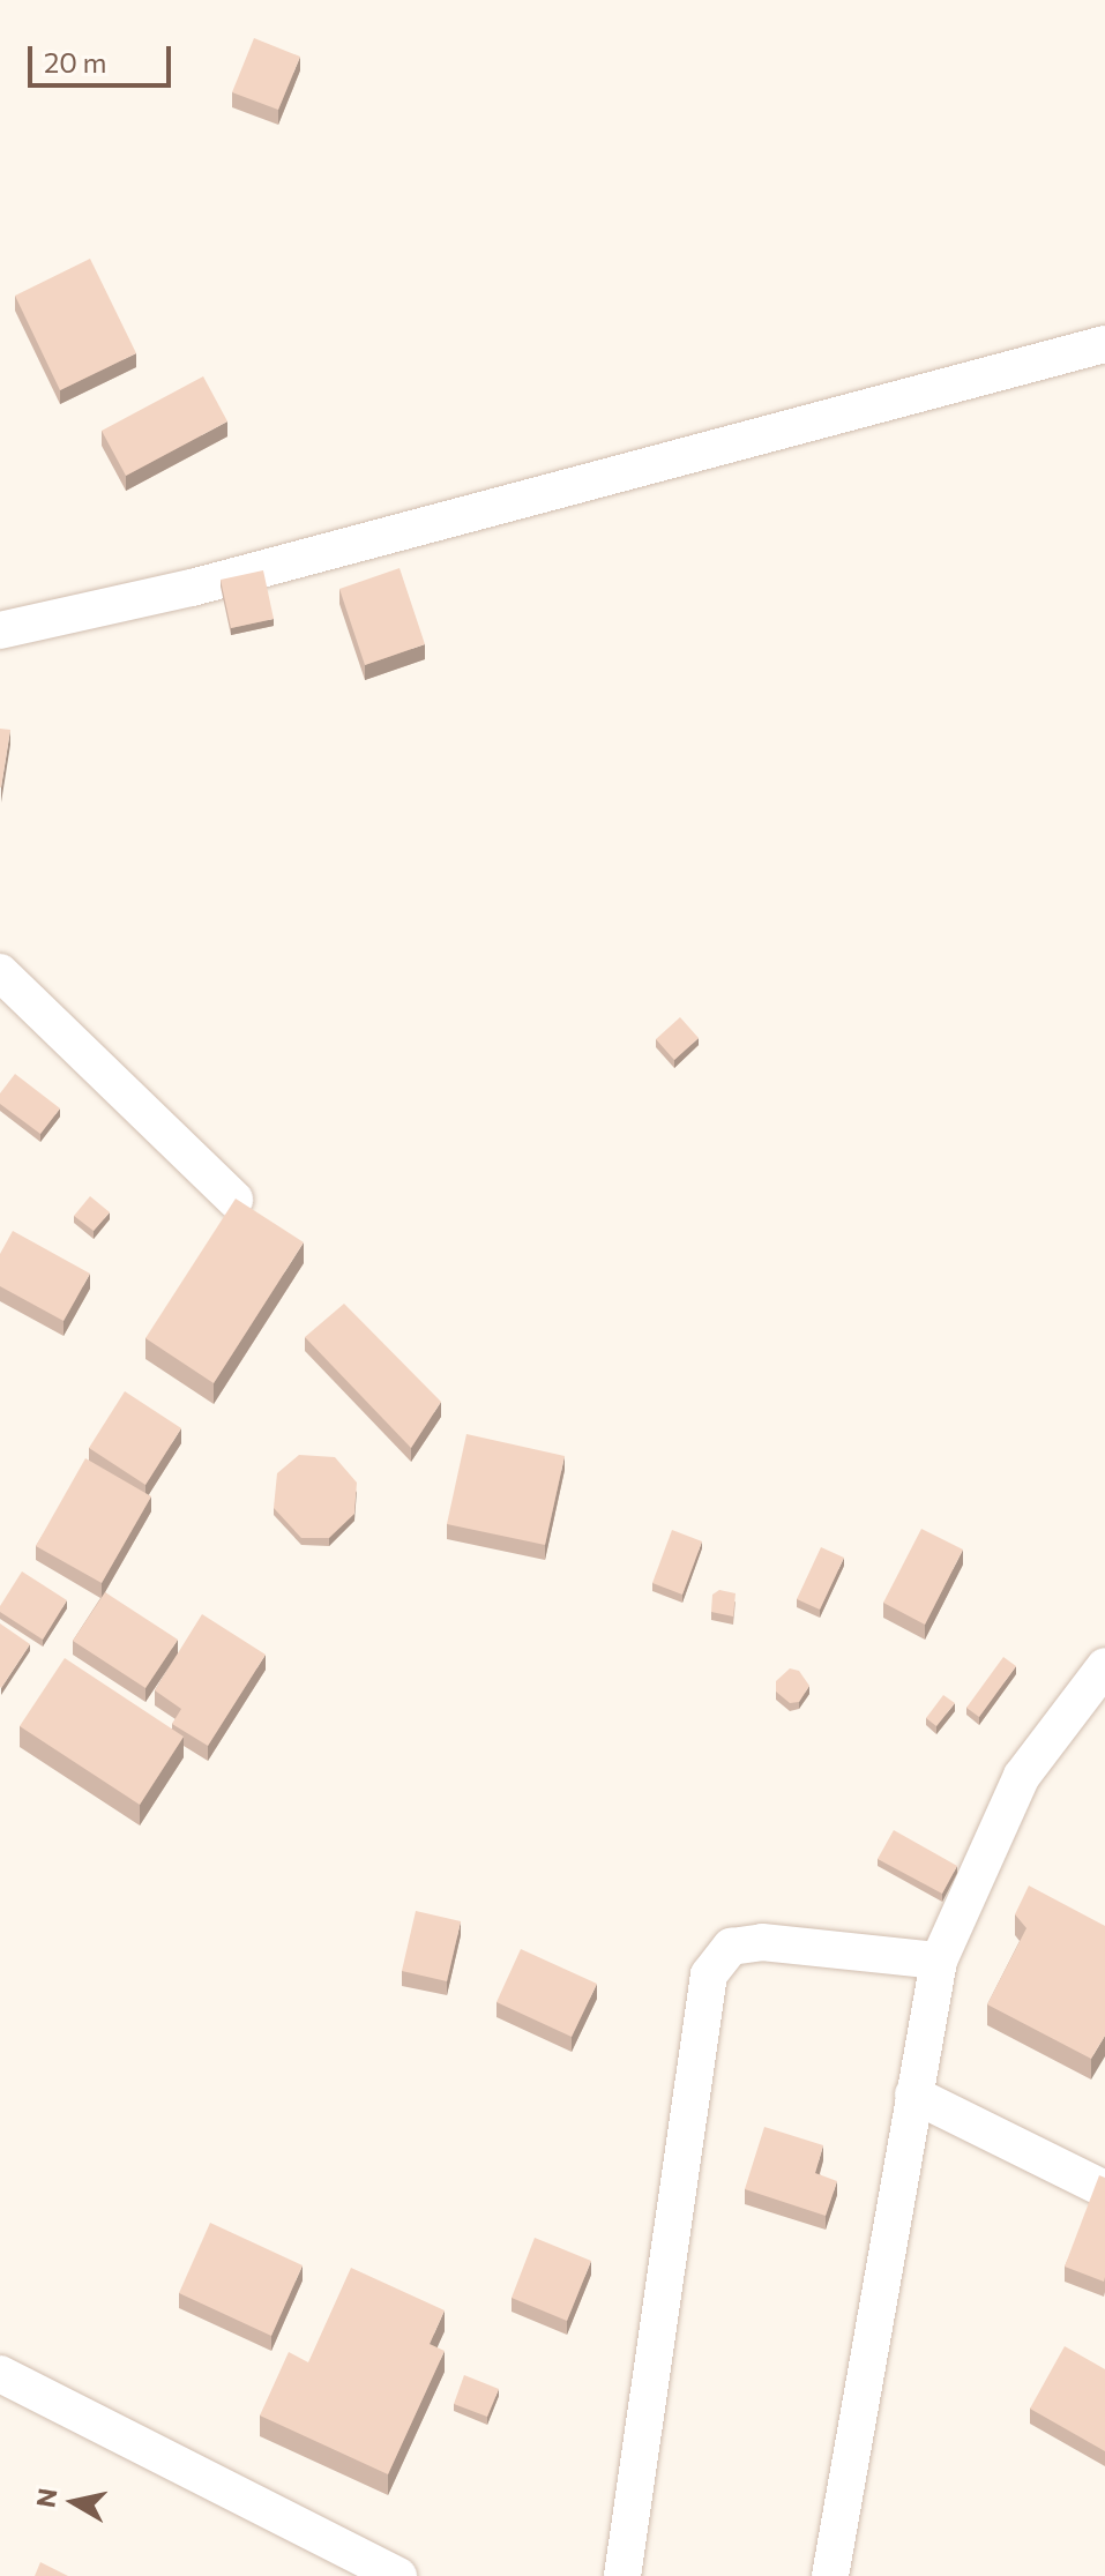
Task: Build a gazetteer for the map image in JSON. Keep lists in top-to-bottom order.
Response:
{
  "scale_bar": "20 m",
  "north": "left"
}
